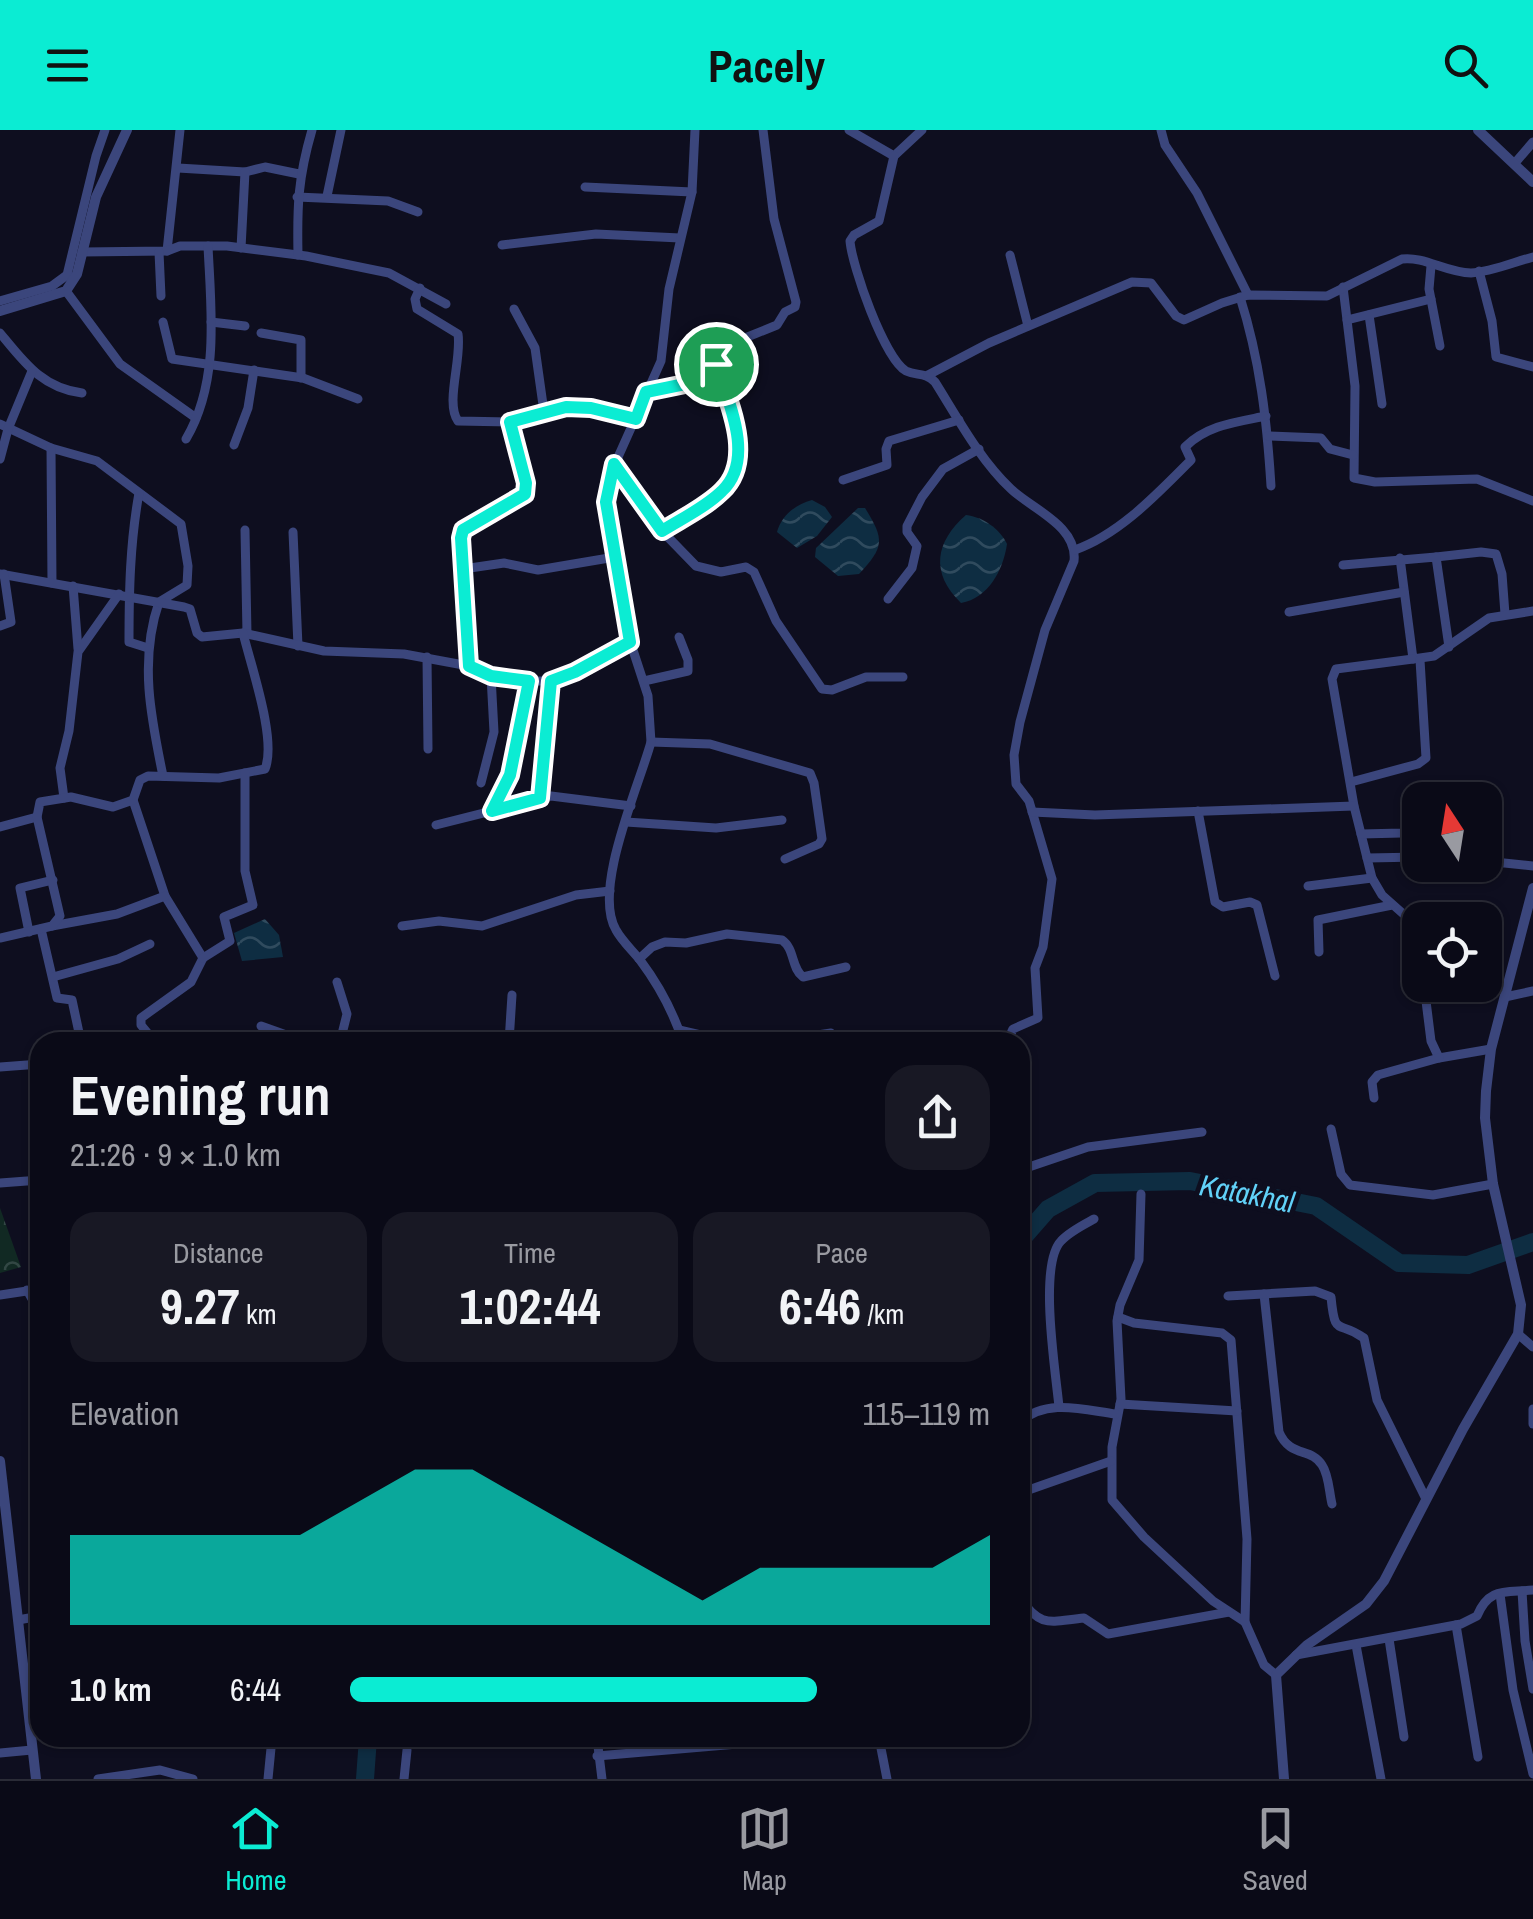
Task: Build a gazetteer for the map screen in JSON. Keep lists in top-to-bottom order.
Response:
{
  "water": ["Katakhal"],
  "north": "top",
  "page": {
    "header": "Pacely",
    "heading": ["Evening run", "21:26 · 9 × 1.0 km"],
    "stats": [
      ["Distance", "9.27 km"],
      ["Time", "1:02:44"],
      ["Pace", "6:46 /km"]
    ],
    "chart": ["Elevation", "115–119 m"],
    "list": [
      {
        "name": "1.0 km",
        "note": "6:44"
      }
    ],
    "tabs": ["Home", "Map", "Saved"]
  }
}
